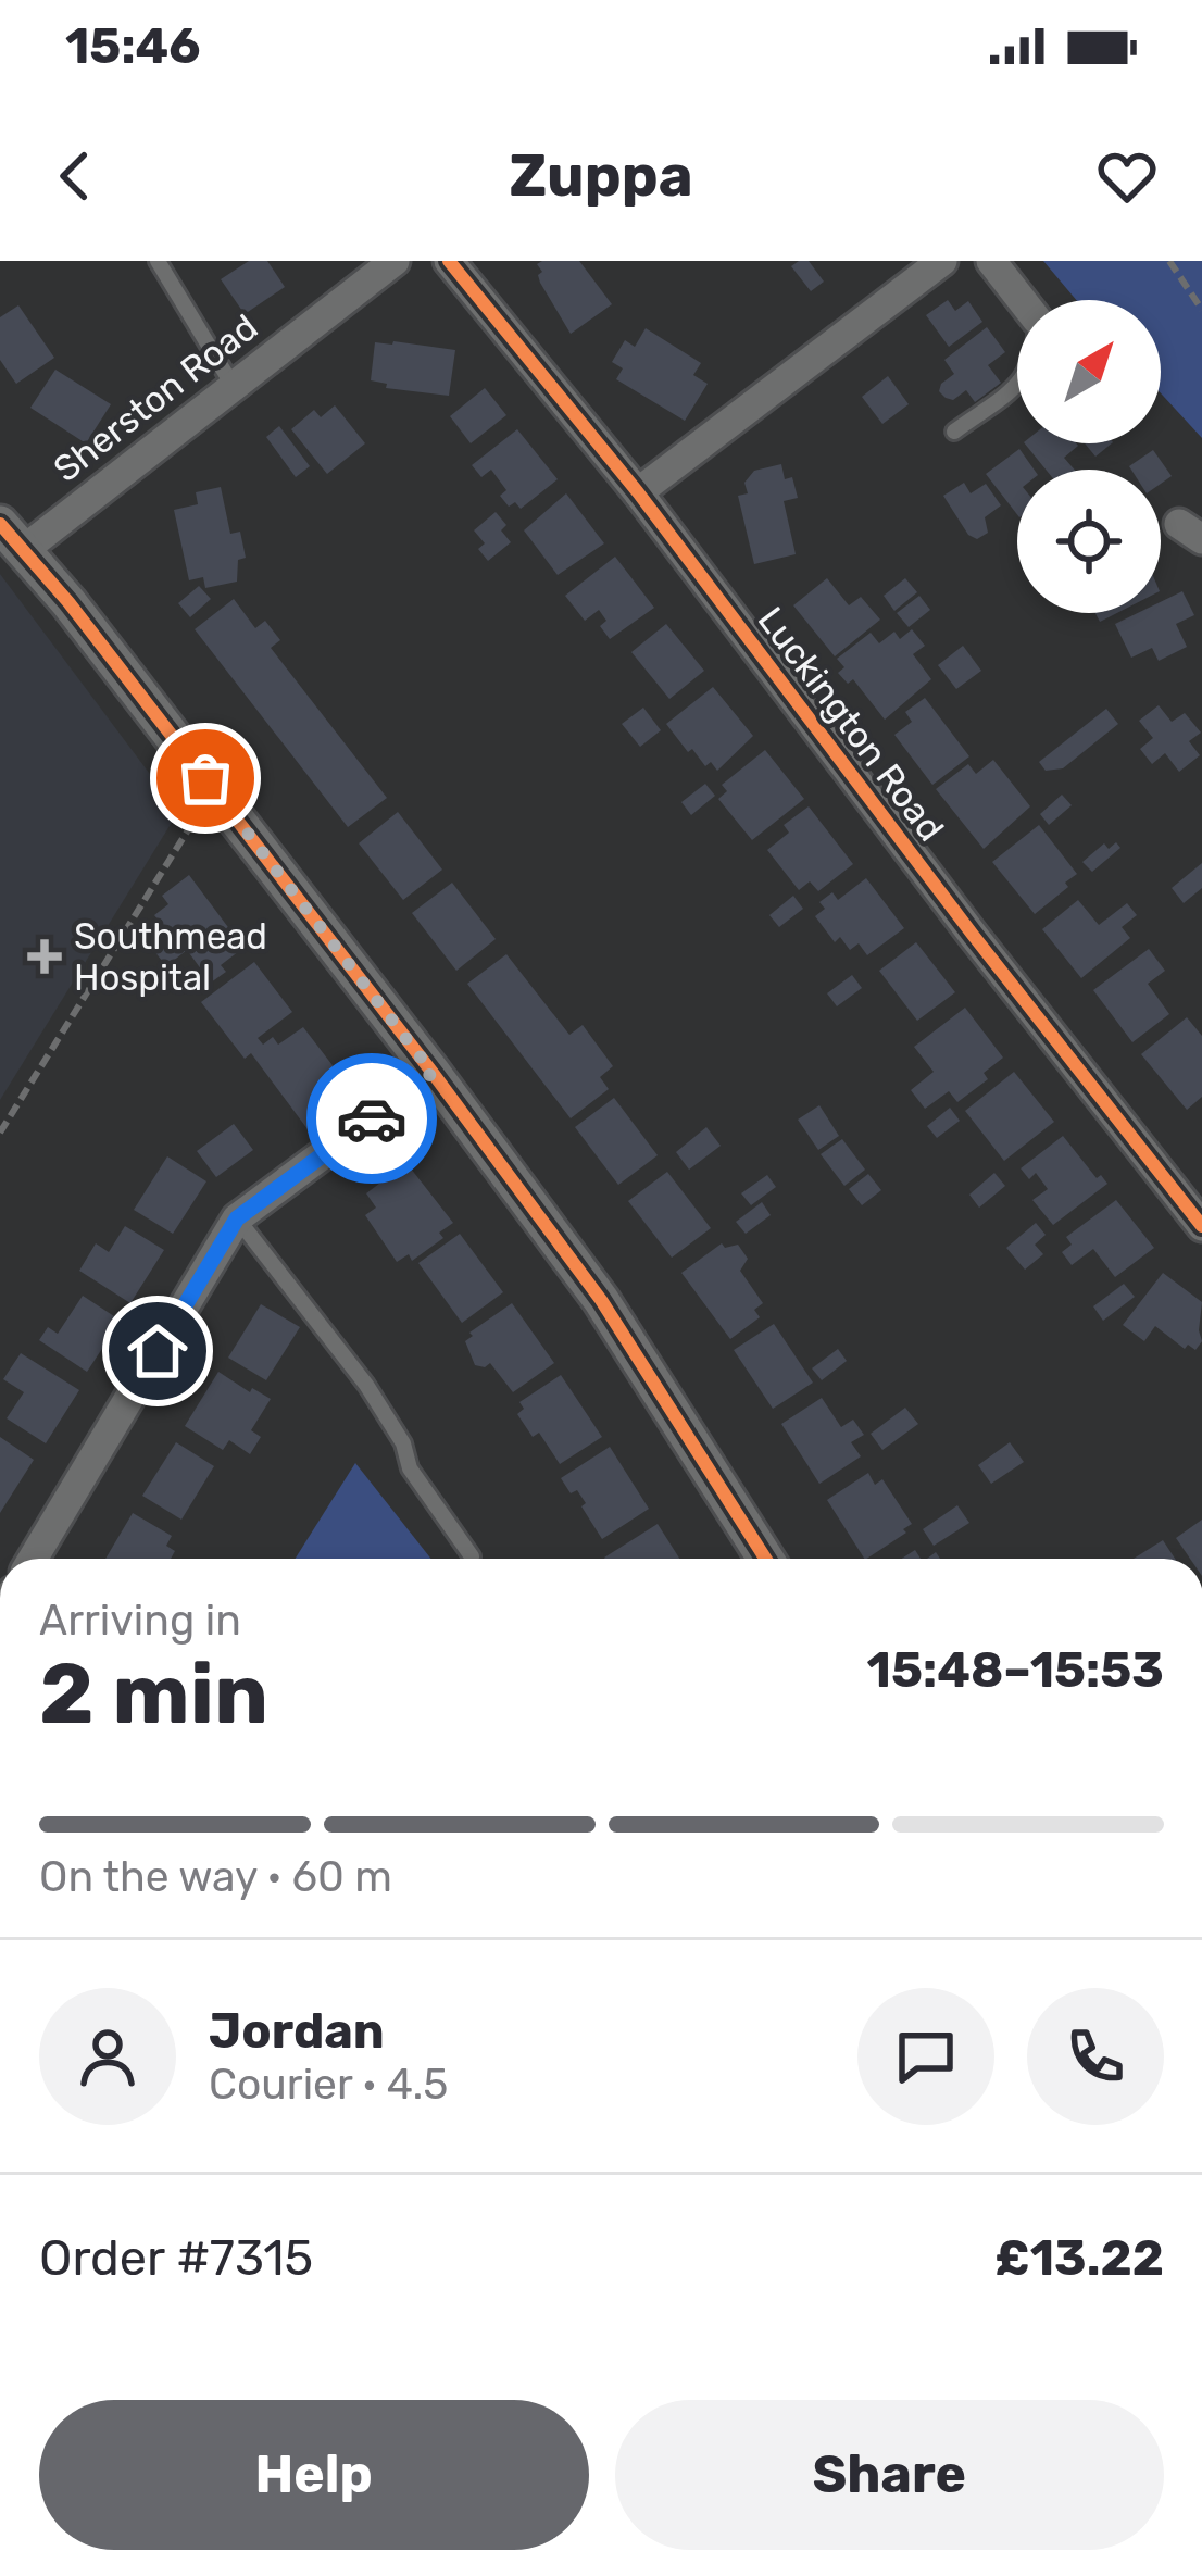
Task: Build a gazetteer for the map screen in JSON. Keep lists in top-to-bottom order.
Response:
{
  "streets": {
    "street": ["Sherston Road", "Luckington Road"]
  },
  "places": {
    "health": ["Southmead Hospital"]
  },
  "north": "top right",
  "page": {
    "status": "15:46",
    "header": "Zuppa",
    "heading": ["2 min", "Arriving in", "15:48–15:53"],
    "panel": [
      "Jordan",
      "Courier · 4.5",
      "Order #7315",
      "£13.22"
    ],
    "bar": "On the way · 60 m",
    "buttons": ["Help", "Share"]
  }
}
